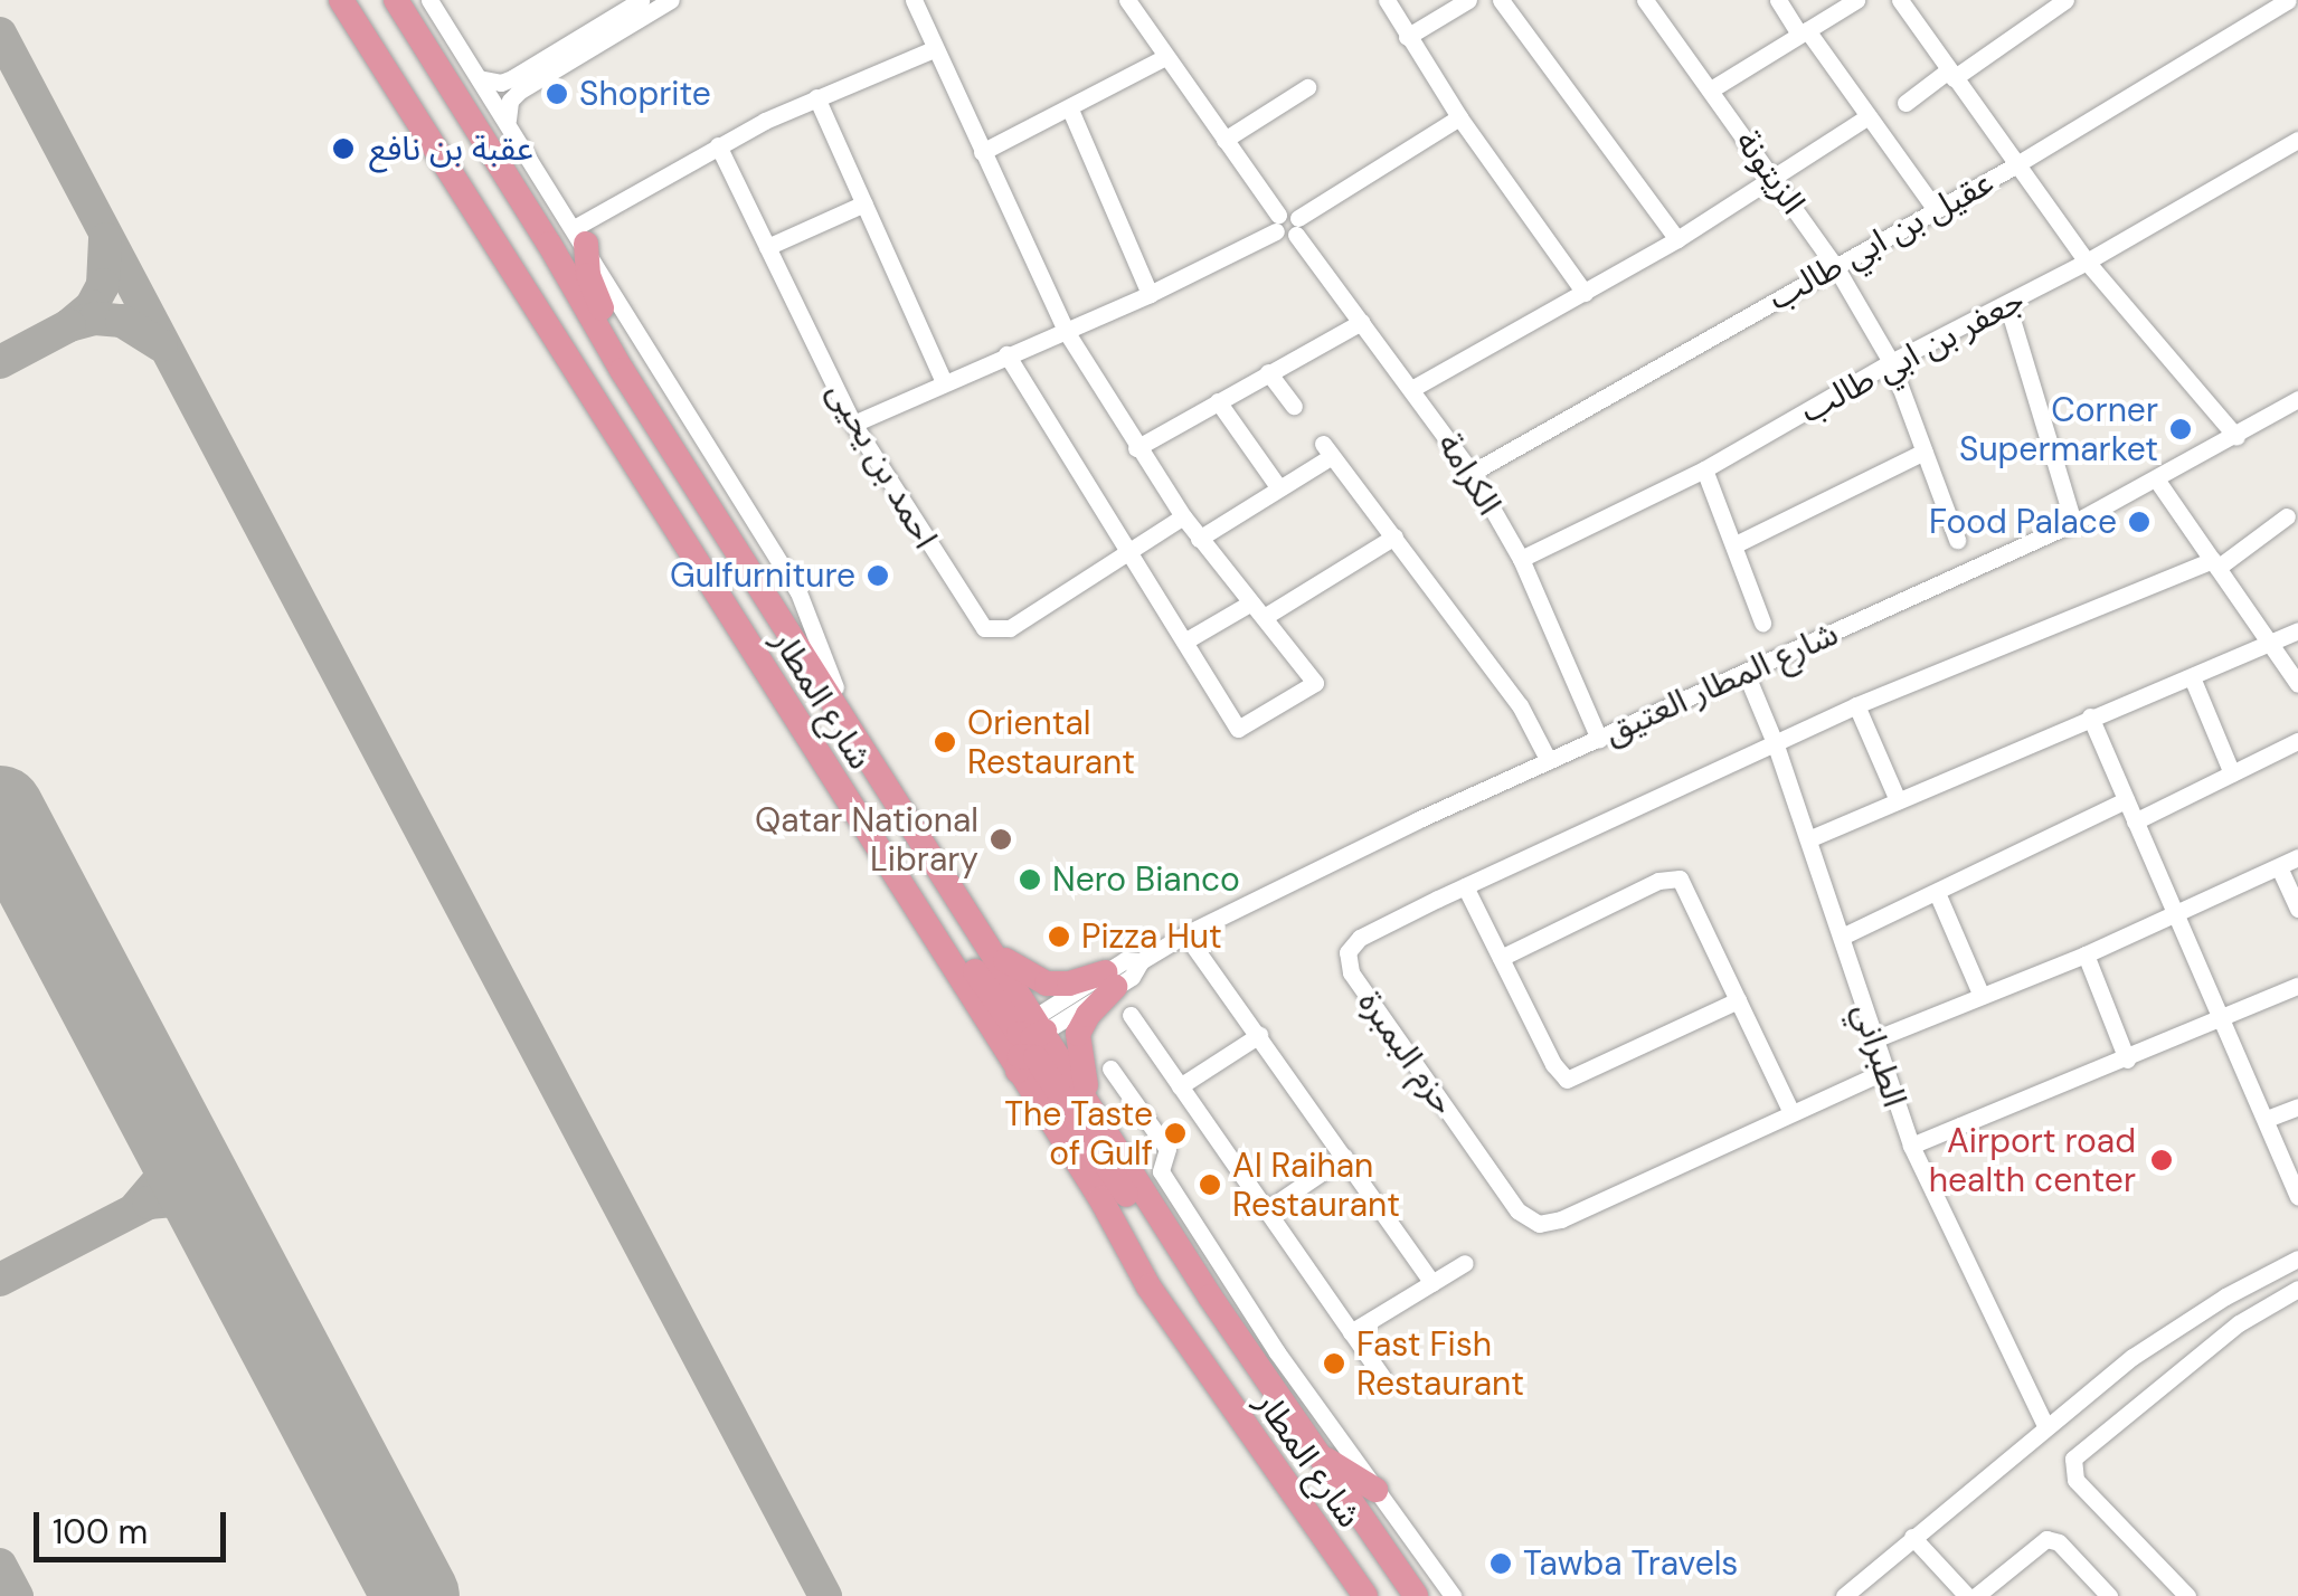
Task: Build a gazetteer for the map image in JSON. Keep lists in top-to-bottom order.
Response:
{
  "streets": {
    "highway": ["شارع المطار"],
    "street": [
      "الزيتونة",
      "عقيل بن ابي طالب",
      "جعفر بن ابي طالب",
      "احمد بن يحيى",
      "الكرامة",
      "شارع المطار العتيق",
      "حزم البمبرة",
      "الطبراني"
    ]
  },
  "crossings": [
    ["الزيتونة", "عقيل بن ابي طالب"],
    ["الزيتونة", "جعفر بن ابي طالب"],
    ["عقيل بن ابي طالب", "الكرامة"],
    ["جعفر بن ابي طالب", "الكرامة"],
    ["الكرامة", "شارع المطار العتيق"],
    ["شارع المطار العتيق", "شارع المطار"],
    ["شارع المطار العتيق", "الطبراني"],
    ["حزم البمبرة", "الطبراني"]
  ],
  "places": [
    "Shoprite",
    "عقبة بن نافع",
    "Corner Supermarket",
    "Food Palace",
    "Gulfurniture",
    "Oriental Restaurant",
    "Qatar National Library",
    "Nero Bianco",
    "Pizza Hut",
    "The Taste of Gulf",
    "Airport road health center",
    "Al Raihan Restaurant",
    "Fast Fish Restaurant",
    "Tawba Travels"
  ],
  "scale_bar": "100 m"
}
